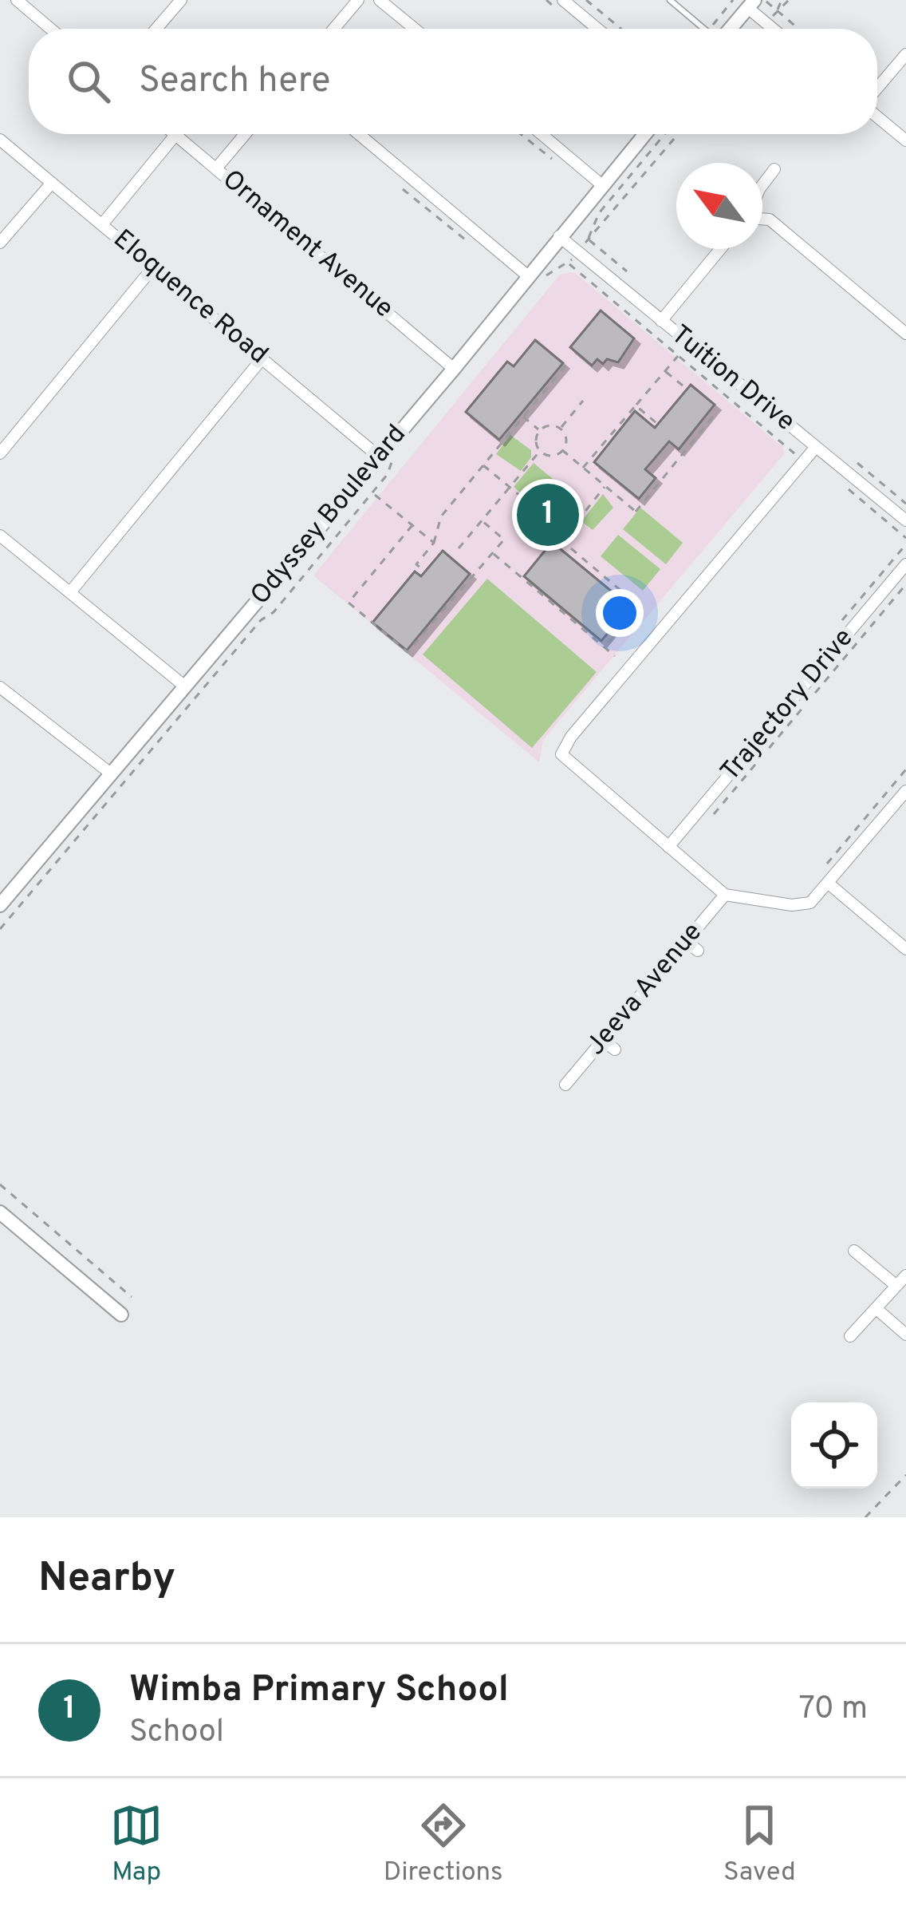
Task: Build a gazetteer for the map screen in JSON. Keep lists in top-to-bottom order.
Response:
{
  "streets": {
    "street": [
      "Ornament Avenue",
      "Eloquence Road",
      "Tuition Drive",
      "Odyssey Boulevard",
      "Trajectory Drive",
      "Jeeva Avenue"
    ]
  },
  "crossings": [
    ["Ornament Avenue", "Odyssey Boulevard"],
    ["Eloquence Road", "Odyssey Boulevard"],
    ["Tuition Drive", "Odyssey Boulevard"]
  ],
  "north": "top left",
  "page": {
    "search": "Search here",
    "pins": "1",
    "heading": "Nearby",
    "list": [
      {
        "mark": "1",
        "name": "Wimba Primary School",
        "note": "School",
        "value": "70 m"
      }
    ],
    "nav": ["Map", "Directions", "Saved"]
  }
}
